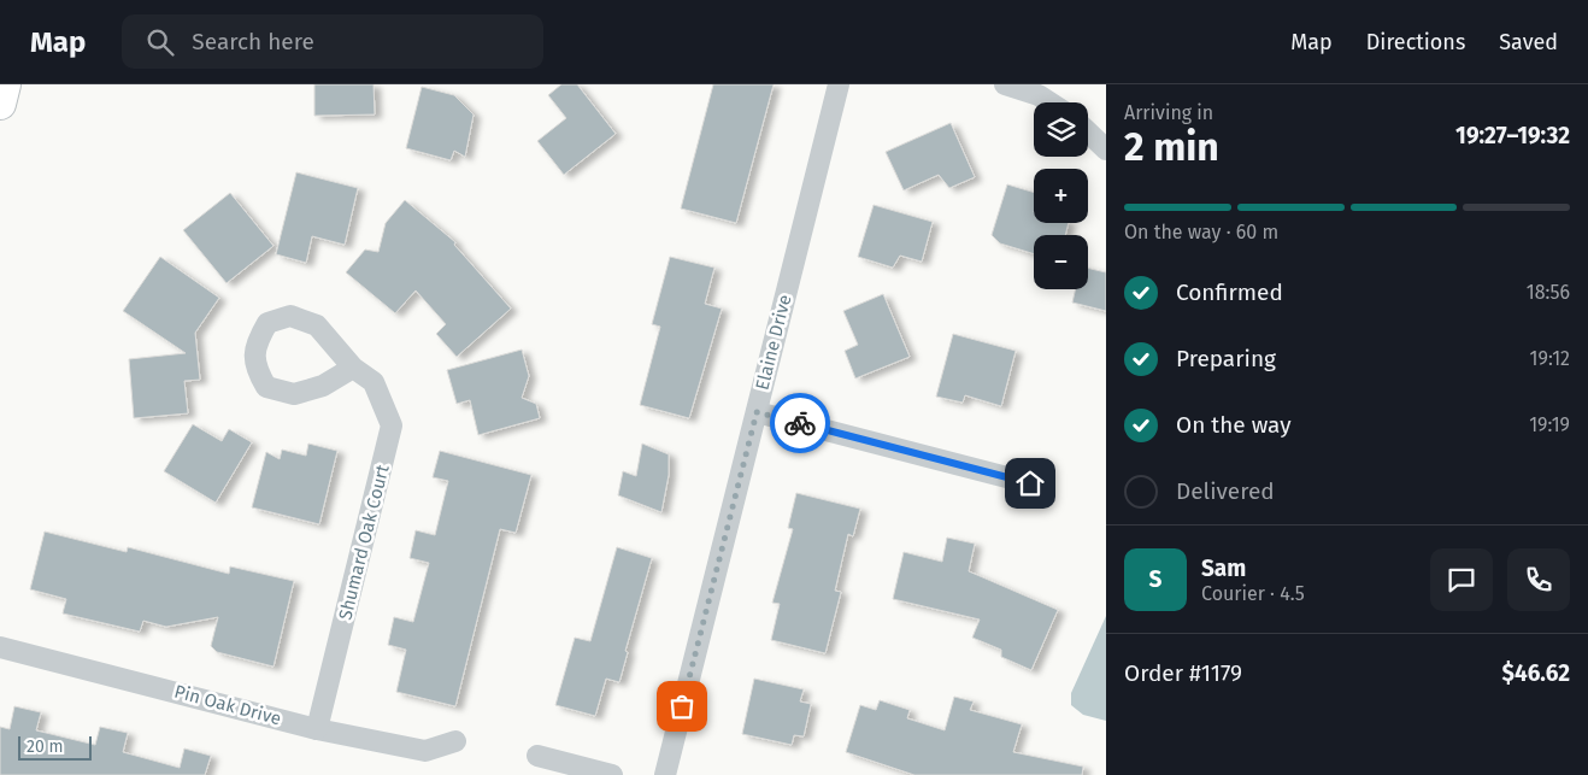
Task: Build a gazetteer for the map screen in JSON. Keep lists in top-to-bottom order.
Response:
{
  "streets": {
    "street": ["Elaine Drive", "Shumard Oak Court", "Pin Oak Drive"]
  },
  "crossings": [
    ["Shumard Oak Court", "Pin Oak Drive"]
  ],
  "scale_bar": "20 m",
  "page": {
    "header": "Map",
    "search": "Search here",
    "nav": ["Map", "Directions", "Saved"],
    "heading": ["2 min", "Arriving in", "19:27–19:32"],
    "panel": [
      "Sam",
      "Courier · 4.5",
      "Order #1179",
      "$46.62"
    ],
    "map_buttons": ["+", "−"],
    "bar": "On the way · 60 m",
    "list": [
      ["Confirmed", "18:56"],
      ["Preparing", "19:12"],
      ["On the way", "19:19"],
      "Delivered"
    ],
    "round": "S",
    "scale": "20 m"
  }
}
